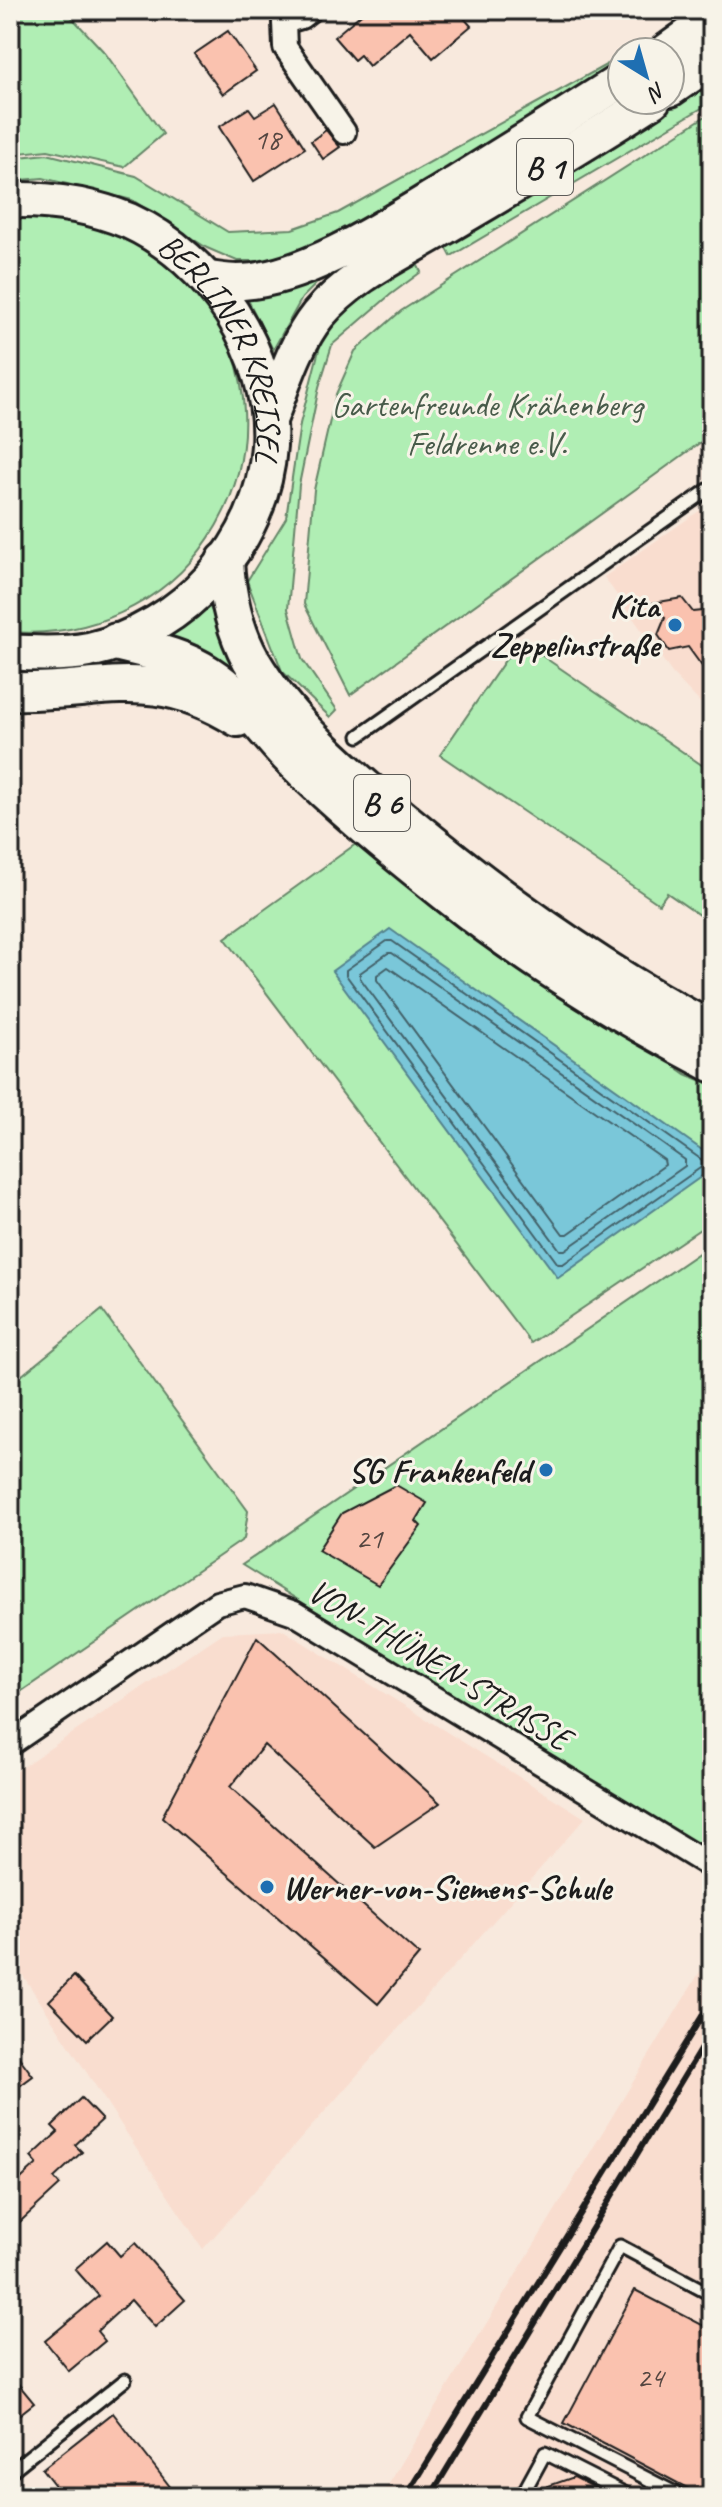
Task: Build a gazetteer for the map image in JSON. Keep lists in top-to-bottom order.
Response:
{
  "streets": {
    "highway": ["B 6"],
    "main road": ["B 1", "BERLINER KREISEL"],
    "street": ["VON-THÜNEN-STRASSE"]
  },
  "crossings": [
    ["B 1", "BERLINER KREISEL"],
    ["BERLINER KREISEL", "B 6"]
  ],
  "parks": ["Gartenfreunde Krähenberg Feldrenne e.V."],
  "places": ["Kita Zeppelinstraße", "SG Frankenfeld", "Werner-von-Siemens-Schule"],
  "house_numbers": ["18", "21", "24"],
  "north": "bottom right"
}
